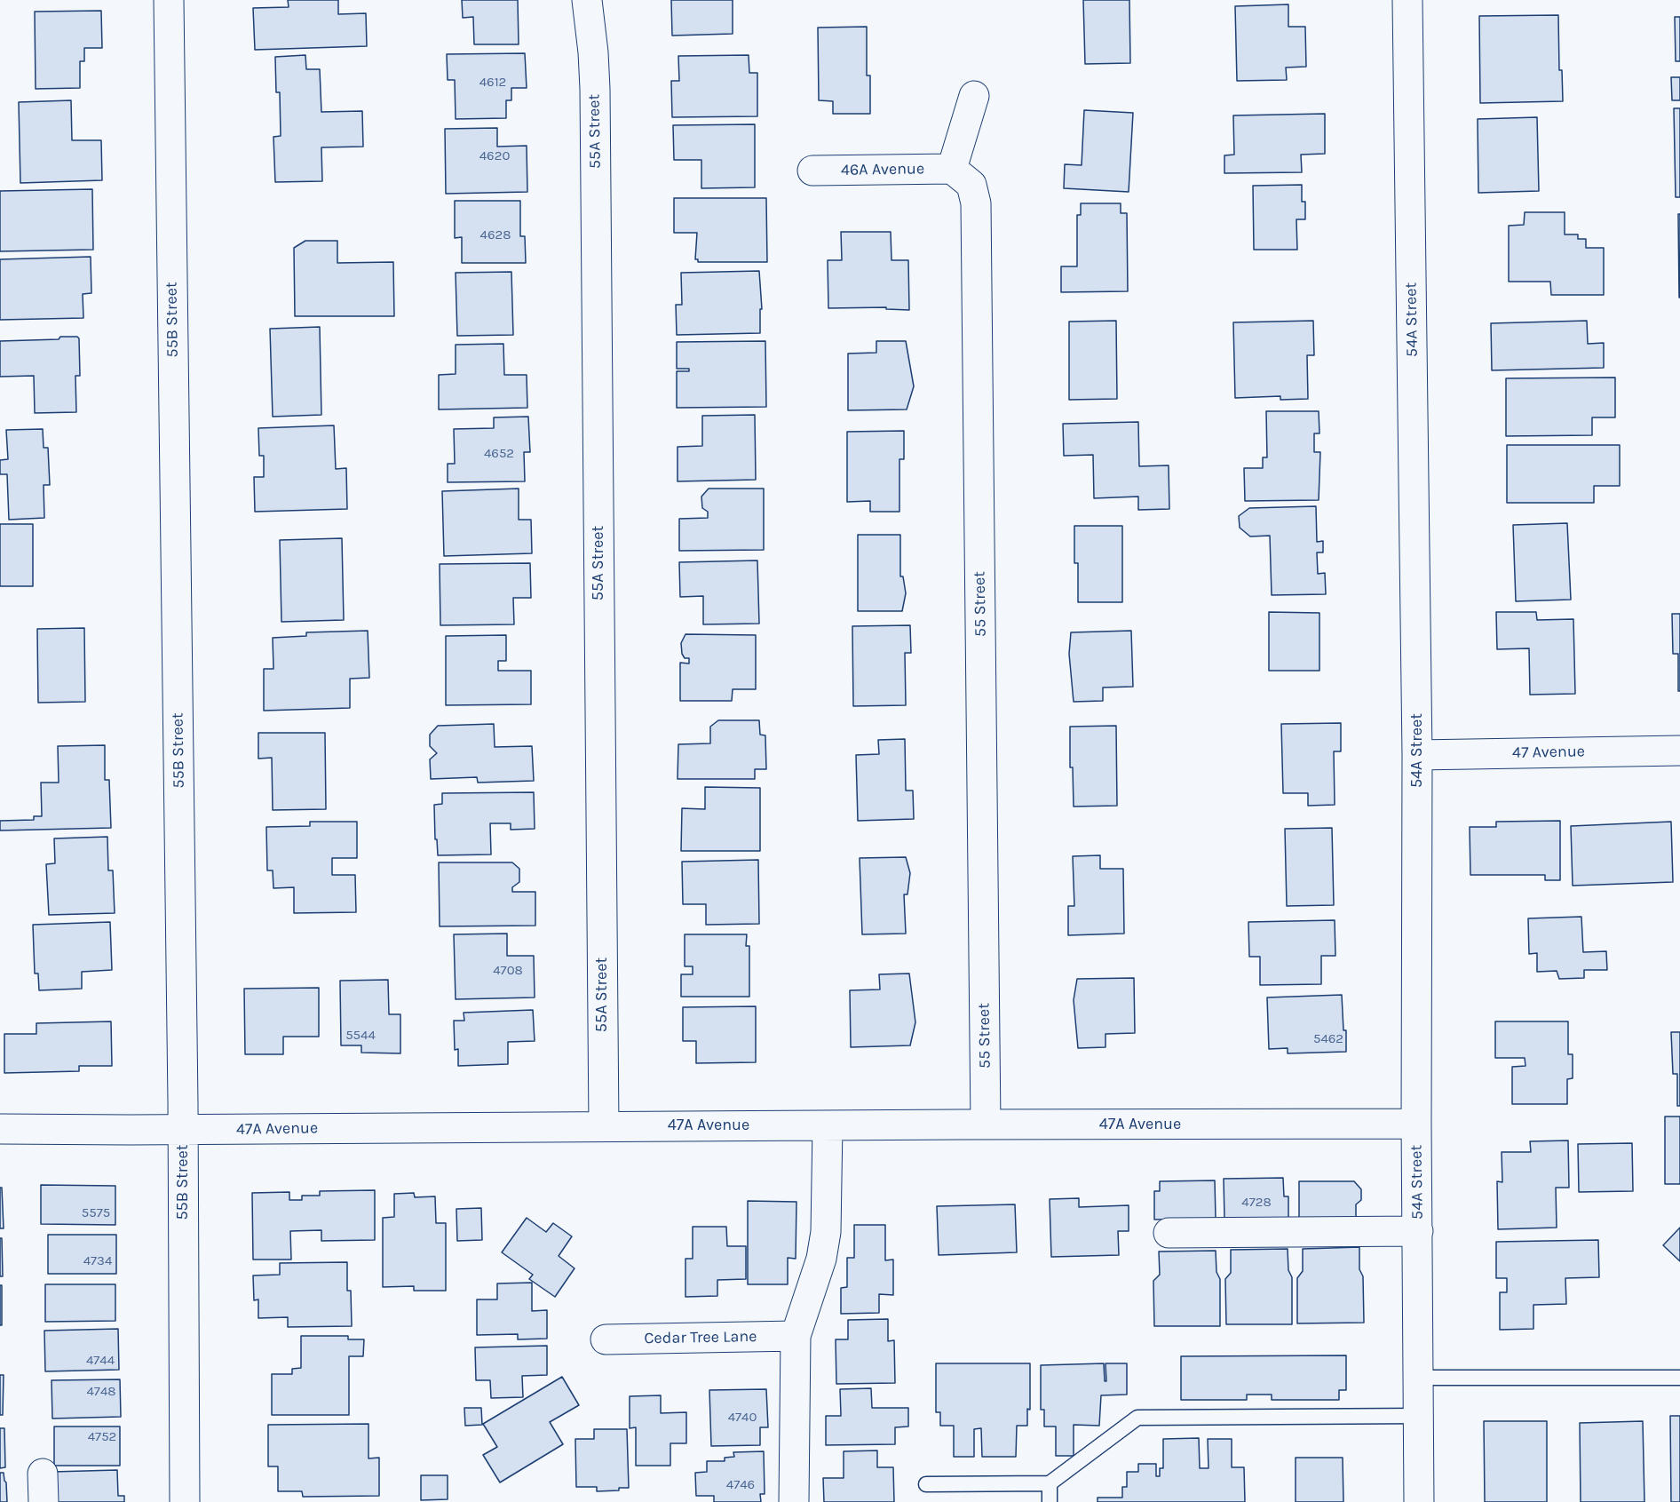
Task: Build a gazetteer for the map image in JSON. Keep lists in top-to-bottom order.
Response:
{
  "streets": {
    "street": [
      "55A Street",
      "46A Avenue",
      "55B Street",
      "54A Street",
      "55 Street",
      "47 Avenue",
      "47A Avenue",
      "Cedar Tree Lane"
    ]
  },
  "crossings": [
    ["55A Street", "47A Avenue"],
    ["46A Avenue", "55 Street"],
    ["55B Street", "47A Avenue"],
    ["54A Street", "47 Avenue"],
    ["54A Street", "47A Avenue"],
    ["55 Street", "47A Avenue"]
  ],
  "house_numbers": [
    "4612",
    "4620",
    "4628",
    "4652",
    "4708",
    "5544",
    "5462",
    "4728",
    "5575",
    "4734",
    "4744",
    "4748",
    "4740",
    "4752",
    "4746"
  ]
}
